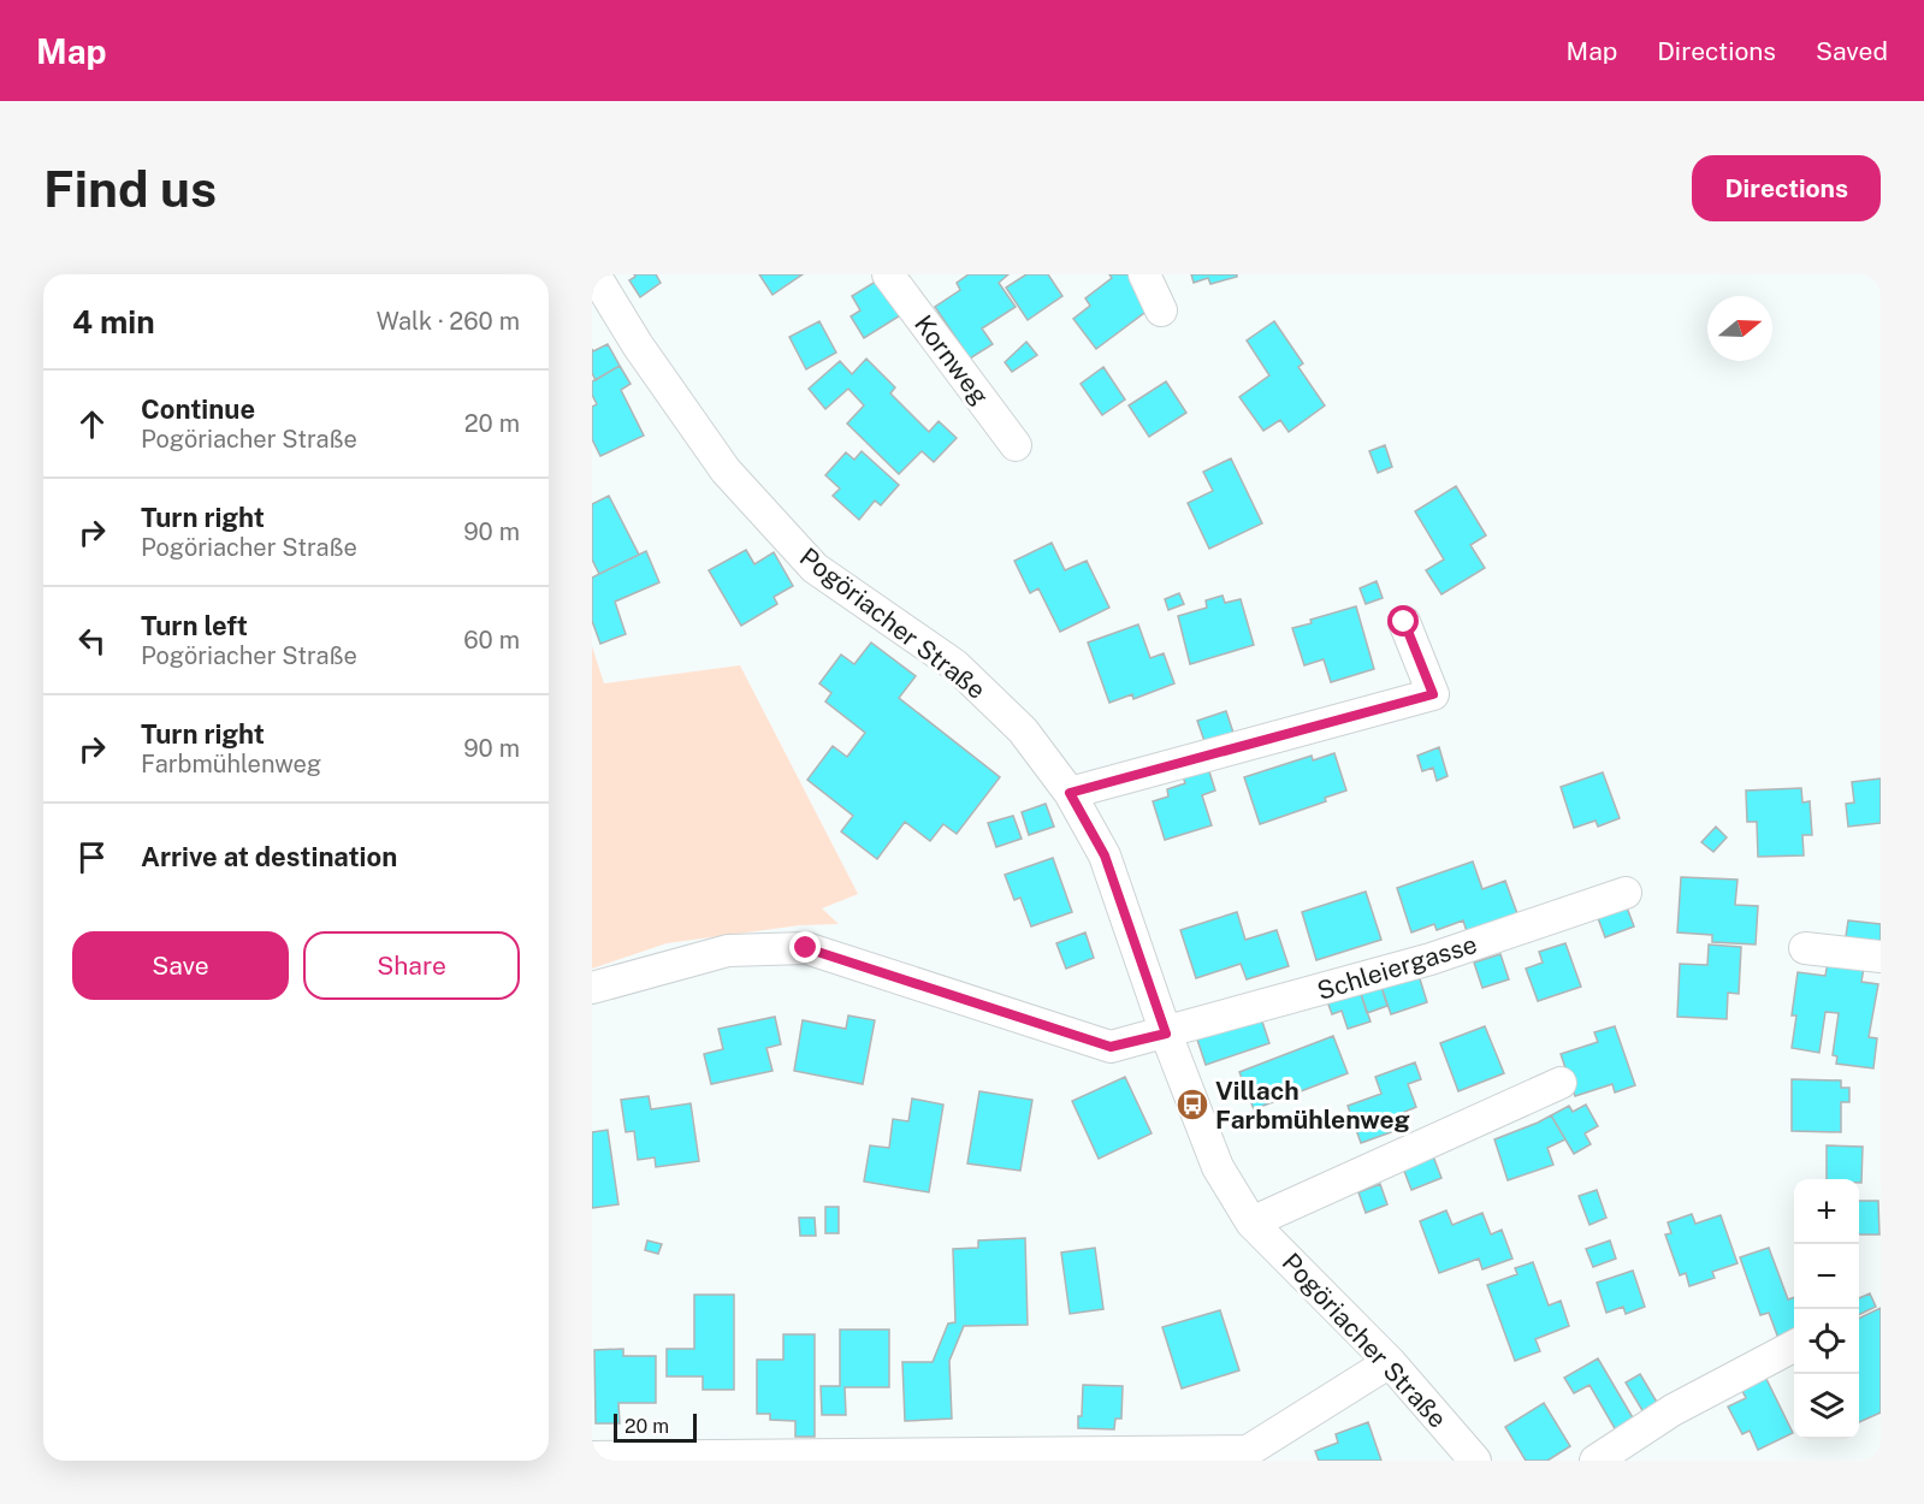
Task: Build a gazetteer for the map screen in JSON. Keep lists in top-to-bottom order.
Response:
{
  "streets": {
    "street": ["Kornweg", "Pogöriacher Straße", "Schleiergasse"]
  },
  "crossings": [
    ["Pogöriacher Straße", "Schleiergasse"]
  ],
  "places": {
    "bus stop": ["Villach Farbmühlenweg"]
  },
  "scale_bar": "20 m",
  "north": "right",
  "page": {
    "header": "Map",
    "nav": ["Map", "Directions", "Saved"],
    "buttons": [
      "Directions",
      ["Save", "Share"]
    ],
    "title": "Find us",
    "heading": ["4 min", "Walk · 260 m"],
    "list": [
      ["Continue", "Pogöriacher Straße", "20 m"],
      ["Turn right", "Pogöriacher Straße", "90 m"],
      ["Turn left", "Pogöriacher Straße", "60 m"],
      ["Turn right", "Farbmühlenweg", "90 m"],
      "Arrive at destination"
    ],
    "map_buttons": ["+", "−"],
    "scale": "20 m"
  }
}
